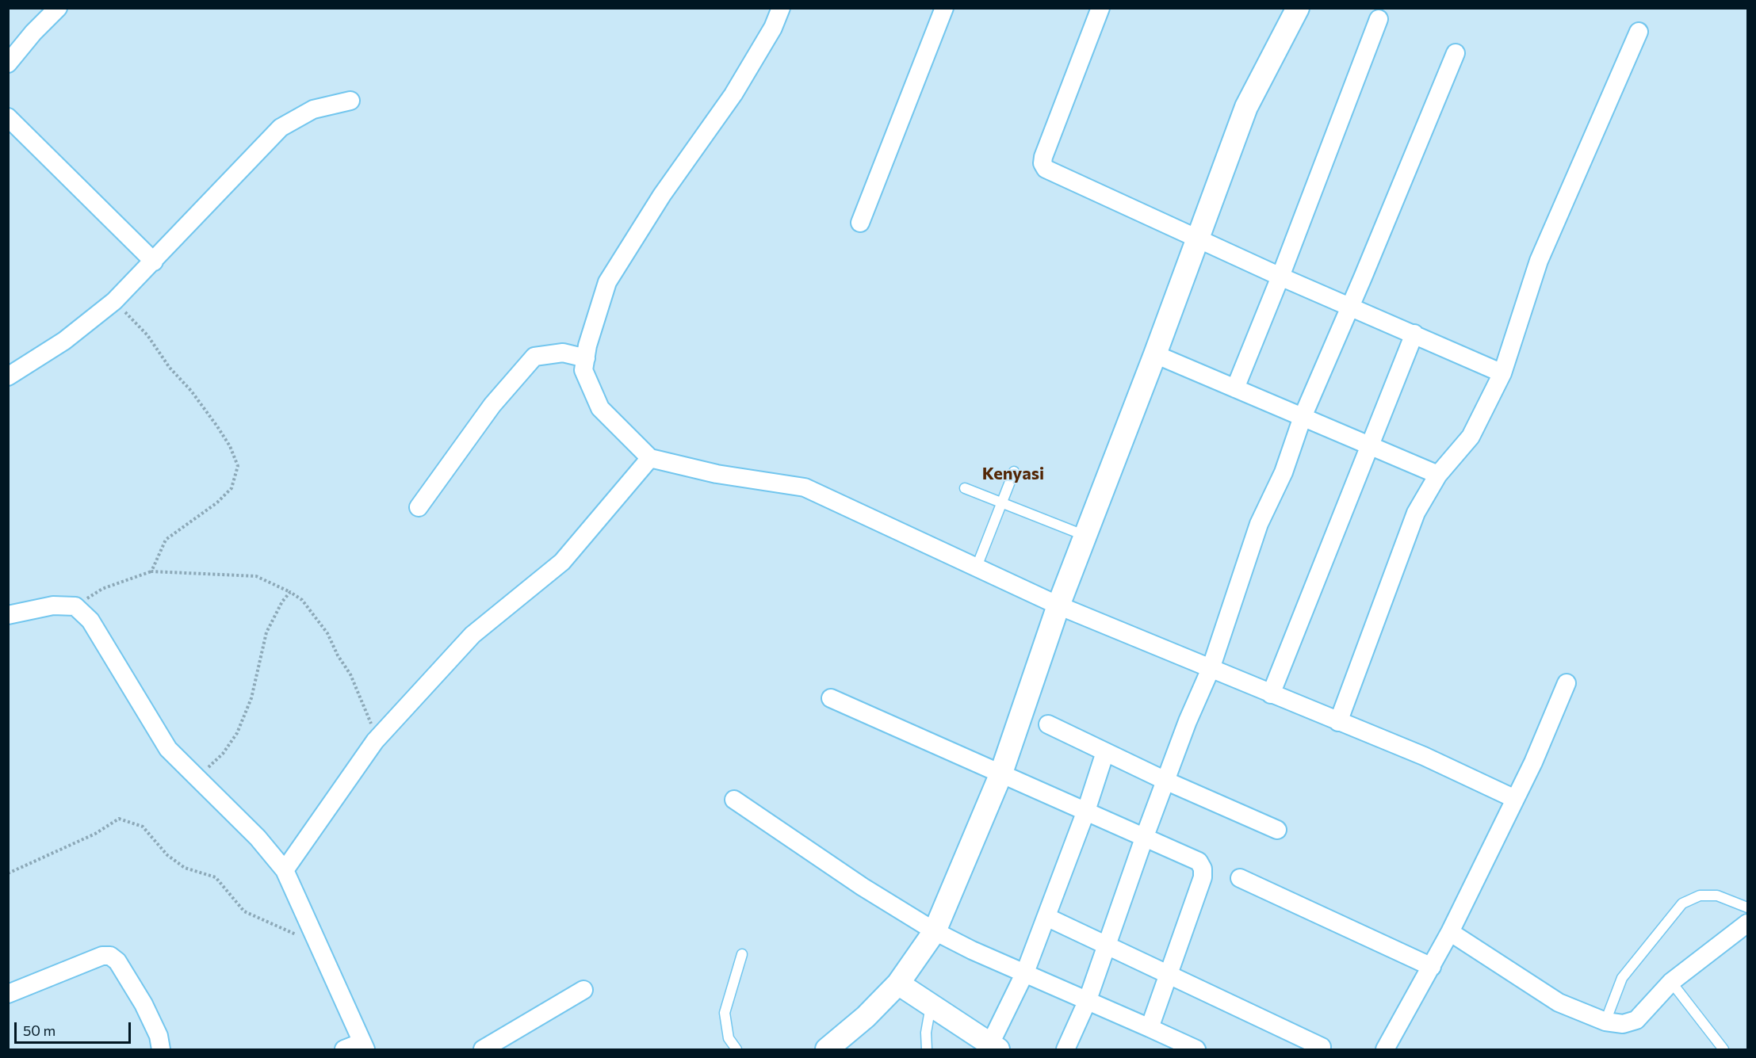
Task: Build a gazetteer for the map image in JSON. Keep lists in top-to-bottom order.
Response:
{
  "districts": ["Kenyasi"],
  "scale_bar": "50 m"
}
